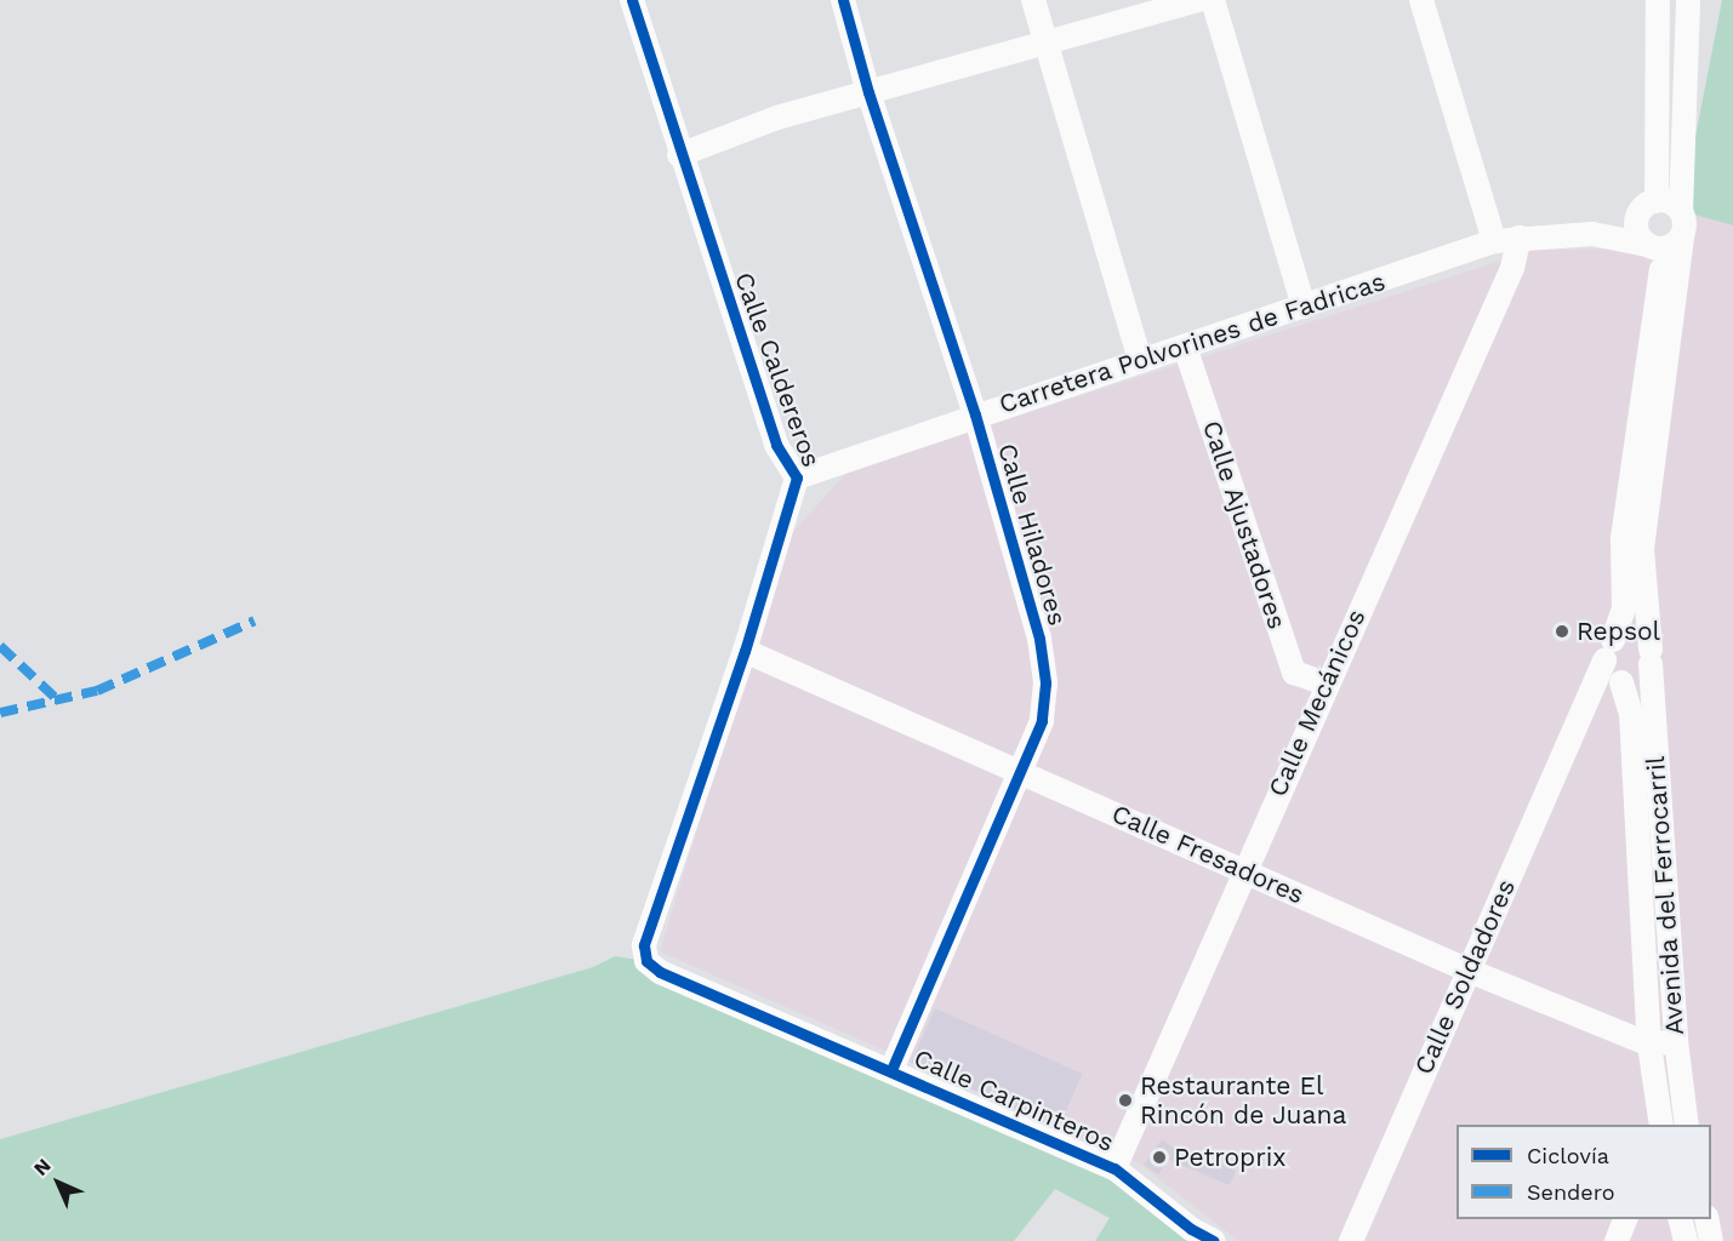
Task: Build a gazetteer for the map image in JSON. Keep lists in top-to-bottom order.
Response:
{
  "streets": {
    "street": [
      "Carretera Polvorines de Fadricas",
      "Calle Caldereros",
      "Calle Ajustadores",
      "Calle Hiladores",
      "Calle Mecánicos",
      "Calle Fresadores",
      "Avenida del Ferrocarril",
      "Calle Soldadores",
      "Calle Carpinteros"
    ]
  },
  "crossings": [
    ["Carretera Polvorines de Fadricas", "Calle Caldereros"],
    ["Carretera Polvorines de Fadricas", "Calle Ajustadores"],
    ["Carretera Polvorines de Fadricas", "Calle Hiladores"],
    ["Carretera Polvorines de Fadricas", "Calle Mecánicos"],
    ["Carretera Polvorines de Fadricas", "Avenida del Ferrocarril"],
    ["Calle Caldereros", "Calle Fresadores"],
    ["Calle Caldereros", "Calle Carpinteros"],
    ["Calle Ajustadores", "Calle Mecánicos"],
    ["Calle Hiladores", "Calle Fresadores"],
    ["Calle Hiladores", "Calle Carpinteros"],
    ["Calle Mecánicos", "Calle Fresadores"],
    ["Calle Mecánicos", "Calle Carpinteros"],
    ["Calle Fresadores", "Avenida del Ferrocarril"],
    ["Calle Fresadores", "Calle Soldadores"],
    ["Avenida del Ferrocarril", "Calle Soldadores"]
  ],
  "places": ["Repsol", "Restaurante El Rincón de Juana", "Petroprix"],
  "legend": ["Ciclovía", "Sendero"],
  "north": "top left"
}
